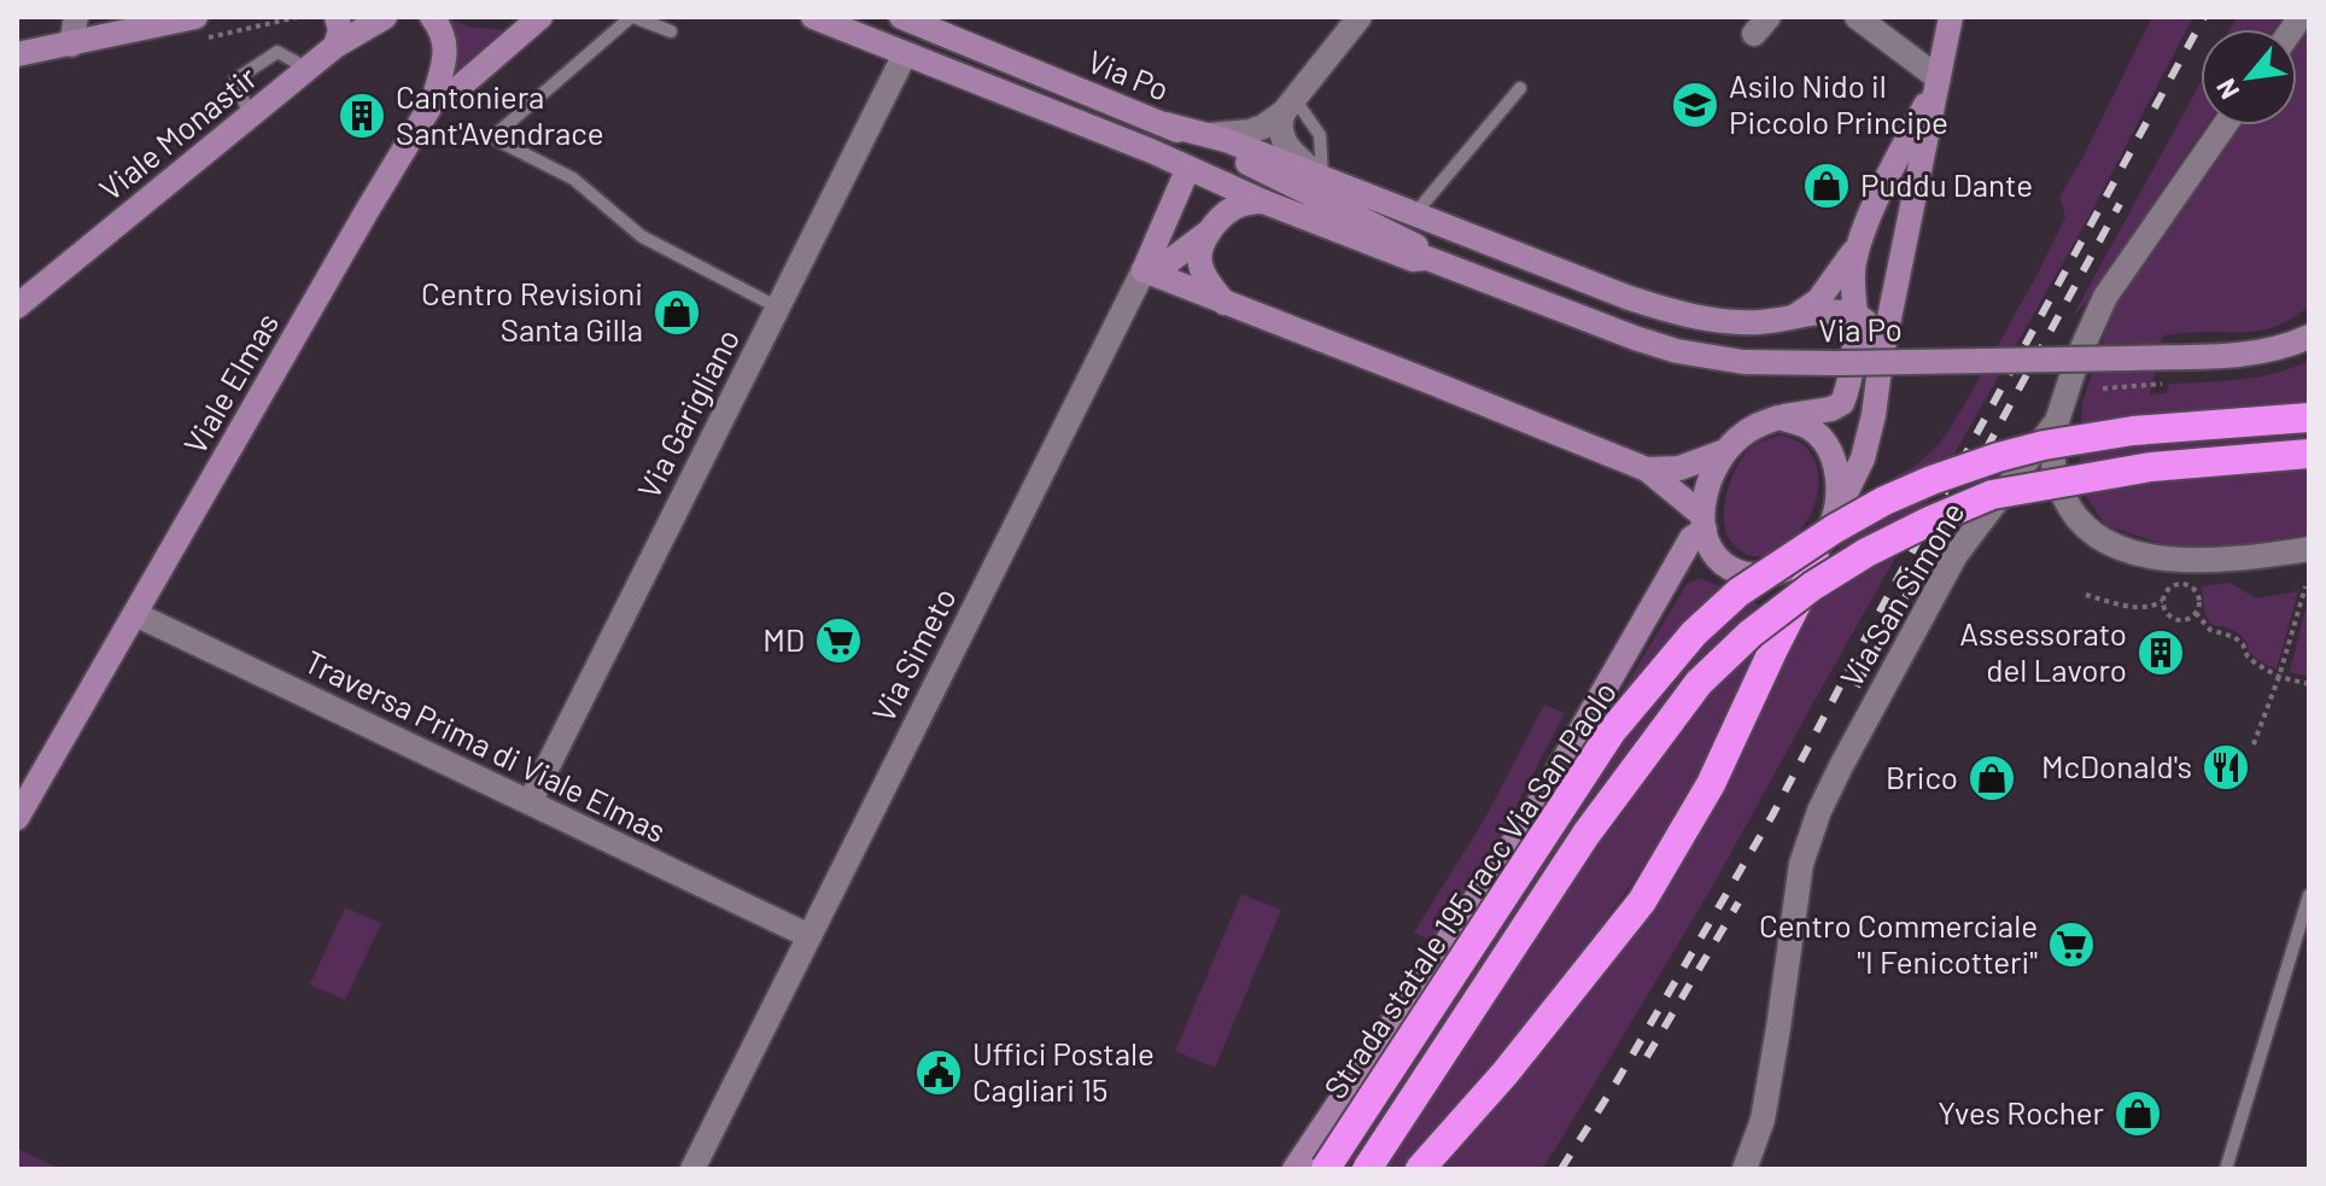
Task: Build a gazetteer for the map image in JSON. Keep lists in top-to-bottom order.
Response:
{
  "streets": {
    "highway": ["Strada statale 195 racc Via San Paolo"],
    "street": [
      "Via Po",
      "Viale Monastir",
      "Viale Elmas",
      "Via Garigliano",
      "Via San Simone",
      "Via Simeto",
      "Traversa Prima di Viale Elmas"
    ]
  },
  "crossings": [
    ["Via Po", "Via Garigliano"],
    ["Via Po", "Via Simeto"],
    ["Viale Elmas", "Traversa Prima di Viale Elmas"],
    ["Via Garigliano", "Traversa Prima di Viale Elmas"],
    ["Via Simeto", "Traversa Prima di Viale Elmas"]
  ],
  "places": {
    "school or university": ["Asilo Nido il Piccolo Principe"],
    "building": ["Cantoniera Sant'Avendrace", "Assessorato del Lavoro"],
    "shop": [
      "Puddu Dante",
      "Centro Revisioni Santa Gilla",
      "Brico",
      "Yves Rocher"
    ],
    "supermarket": ["MD", "Centro Commerciale \"I Fenicotteri\""],
    "restaurant": ["McDonald's"],
    "public building": ["Uffici Postale Cagliari 15"]
  },
  "north": "bottom left"
}
